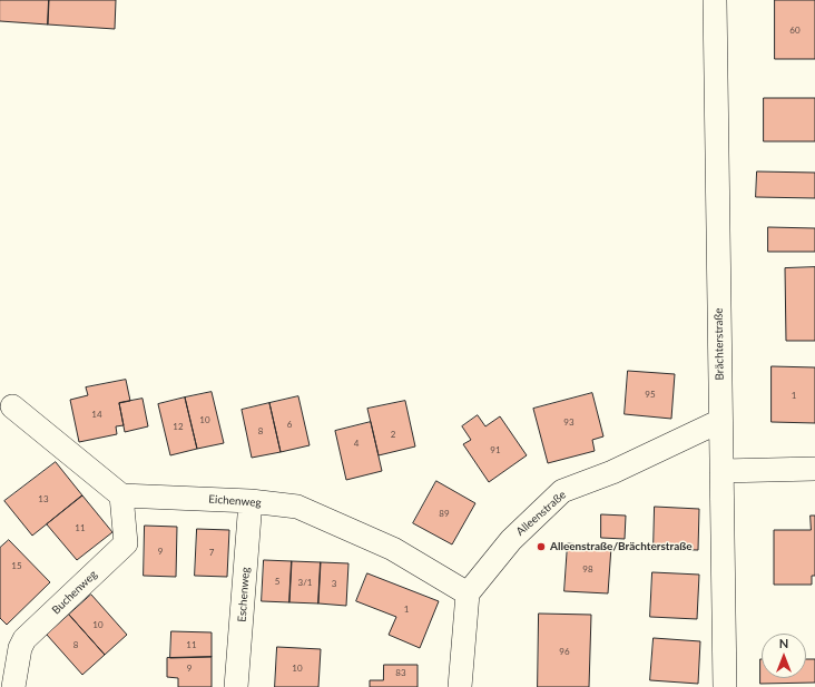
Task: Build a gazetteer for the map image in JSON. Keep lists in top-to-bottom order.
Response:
{
  "streets": {
    "street": [
      "Brächterstraße",
      "Eichenweg",
      "Alleenstraße",
      "Buchenweg",
      "Eschenweg"
    ]
  },
  "crossings": [
    ["Brächterstraße", "Alleenstraße"],
    ["Eichenweg", "Alleenstraße"],
    ["Eichenweg", "Buchenweg"],
    ["Eichenweg", "Eschenweg"]
  ],
  "places": ["Alleenstraße/Brächterstraße"],
  "house_numbers": [
    "60",
    "95",
    "1",
    "14",
    "10",
    "93",
    "6",
    "12",
    "8",
    "2",
    "4",
    "91",
    "13",
    "89",
    "11",
    "9",
    "7",
    "15",
    "98",
    "5",
    "3/1",
    "3",
    "1",
    "10",
    "8",
    "11",
    "96",
    "9",
    "10",
    "83"
  ],
  "north": "top"
}
